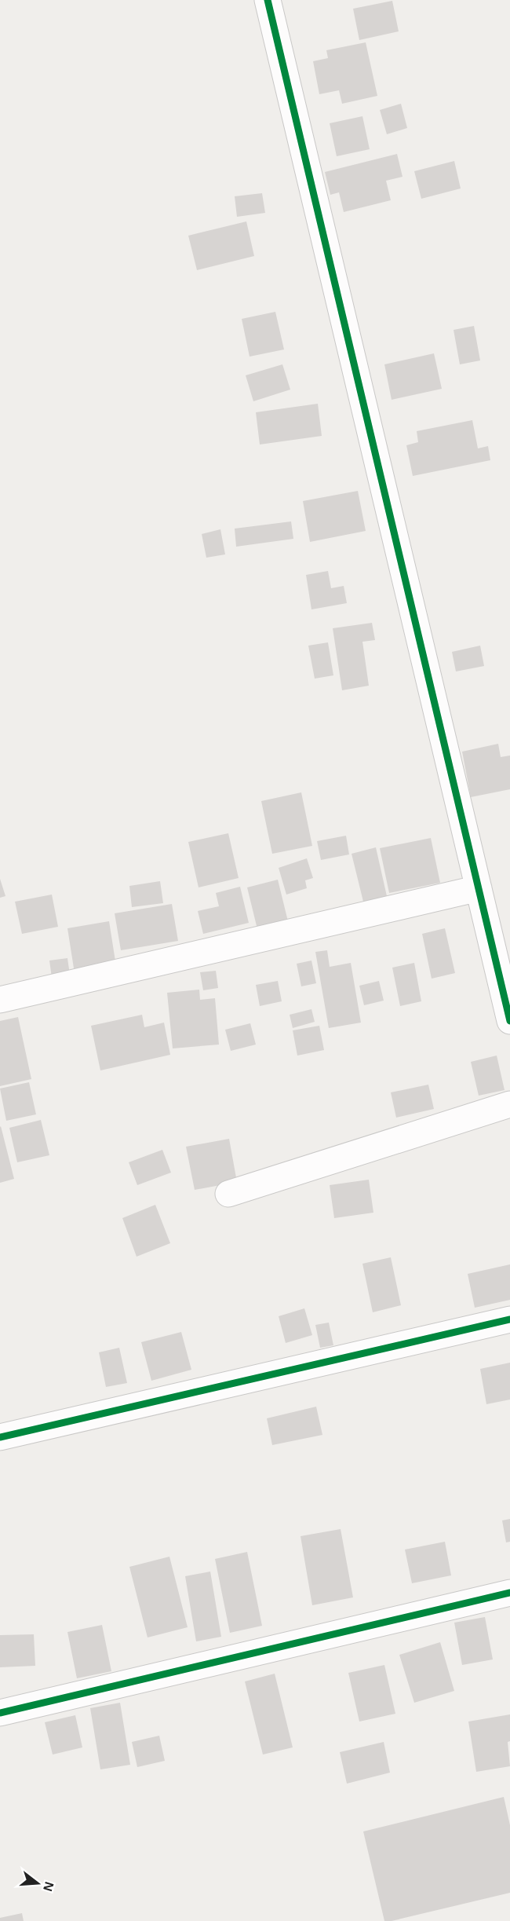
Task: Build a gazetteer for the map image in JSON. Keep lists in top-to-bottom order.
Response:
{
  "north": "right"
}
